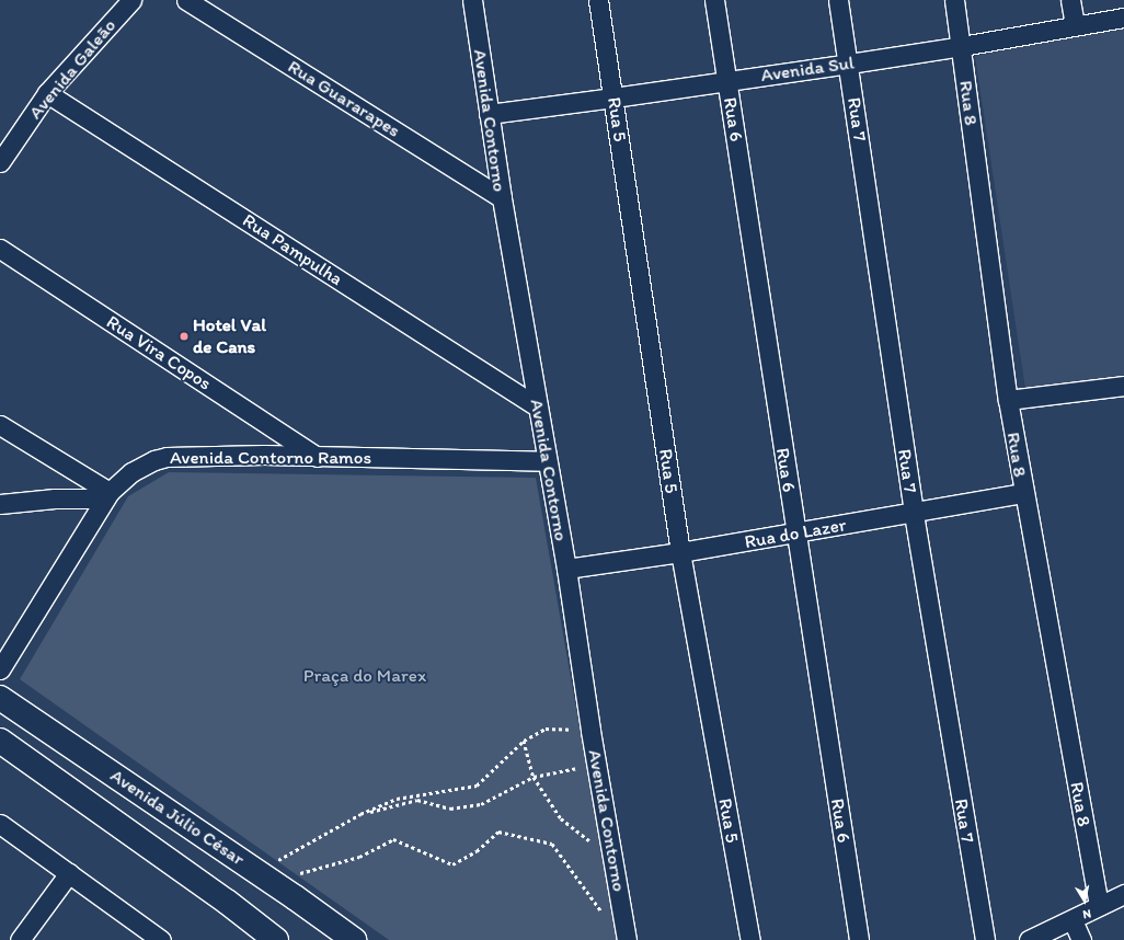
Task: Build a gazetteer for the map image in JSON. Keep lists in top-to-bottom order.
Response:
{
  "streets": {
    "main road": ["Avenida Júlio César"],
    "street": [
      "Avenida Galeão",
      "Avenida Sul",
      "Rua Guararapes",
      "Rua 8",
      "Rua 5",
      "Rua 6",
      "Rua 7",
      "Avenida Contorno",
      "Rua Pampulha",
      "Rua Vira Copos",
      "Avenida Contorno Ramos",
      "Rua do Lazer"
    ]
  },
  "crossings": [
    ["Avenida Galeão", "Rua Pampulha"],
    ["Avenida Sul", "Rua 8"],
    ["Avenida Sul", "Rua 5"],
    ["Avenida Sul", "Rua 6"],
    ["Avenida Sul", "Rua 7"],
    ["Avenida Sul", "Avenida Contorno"],
    ["Rua Guararapes", "Avenida Contorno"],
    ["Rua 8", "Rua do Lazer"],
    ["Rua 5", "Rua do Lazer"],
    ["Rua 6", "Rua do Lazer"],
    ["Rua 7", "Rua do Lazer"],
    ["Avenida Contorno", "Rua Pampulha"],
    ["Avenida Contorno", "Avenida Contorno Ramos"],
    ["Avenida Contorno", "Rua do Lazer"],
    ["Rua Vira Copos", "Avenida Contorno Ramos"]
  ],
  "parks": ["Praça do Marex"],
  "places": ["Hotel Val de Cans"],
  "north": "bottom"
}
